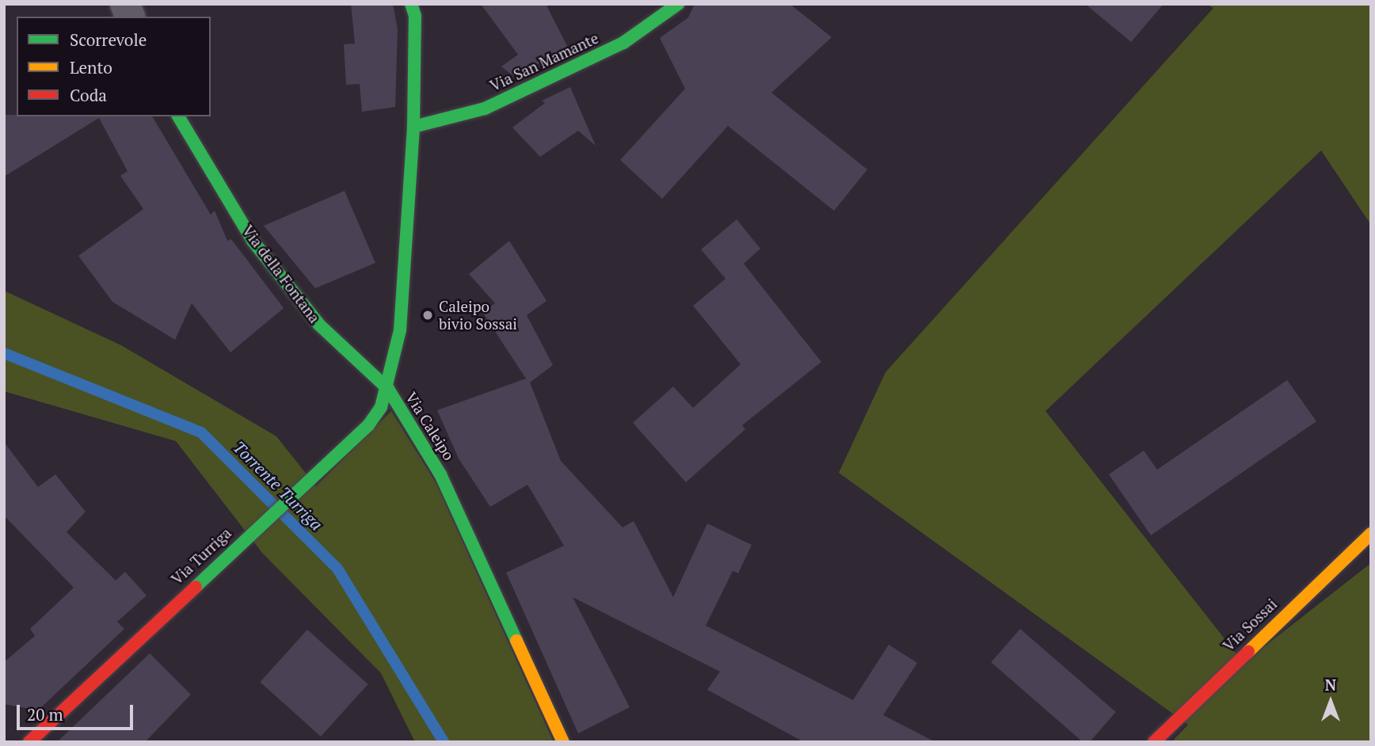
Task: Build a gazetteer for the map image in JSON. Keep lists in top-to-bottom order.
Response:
{
  "streets": {
    "street": [
      "Via San Mamante",
      "Via della Fontana",
      "Via Caleipo",
      "Via Turriga",
      "Via Sossai"
    ]
  },
  "crossings": [
    ["Via San Mamante", "Via Caleipo"],
    ["Via della Fontana", "Via Caleipo"],
    ["Via della Fontana", "Via Turriga"],
    ["Via Caleipo", "Via Turriga"]
  ],
  "water": ["Torrente Turriga"],
  "places": ["Caleipo bivio Sossai"],
  "legend": ["Scorrevole", "Lento", "Coda"],
  "scale_bar": "20 m",
  "north": "top"
}
